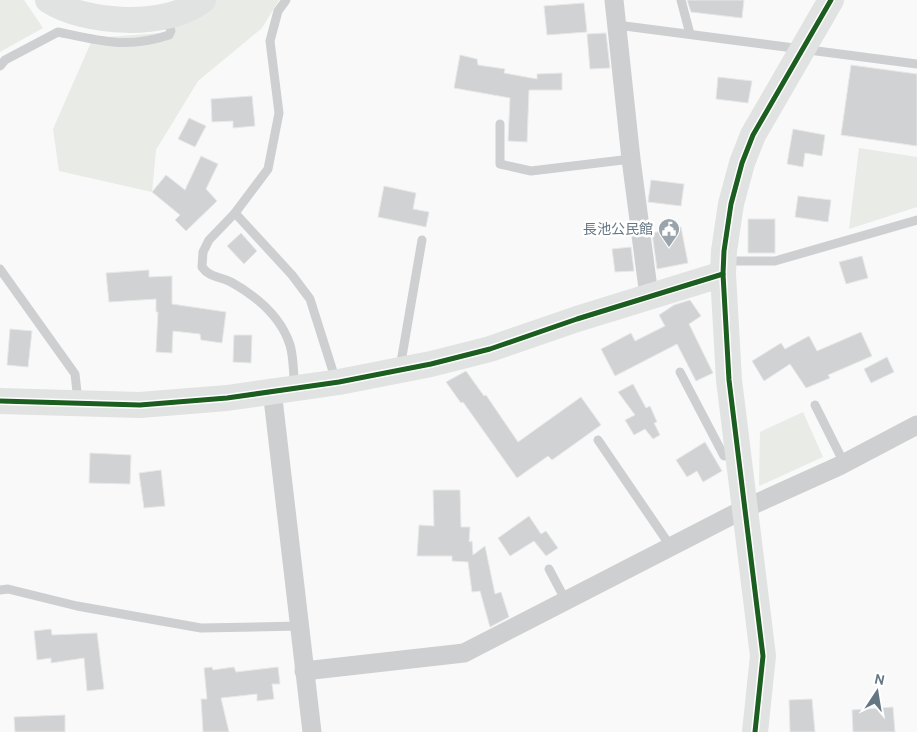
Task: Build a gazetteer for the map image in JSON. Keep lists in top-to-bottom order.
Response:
{
  "places": {
    "public building": ["長池公民館"]
  },
  "north": "top"
}
